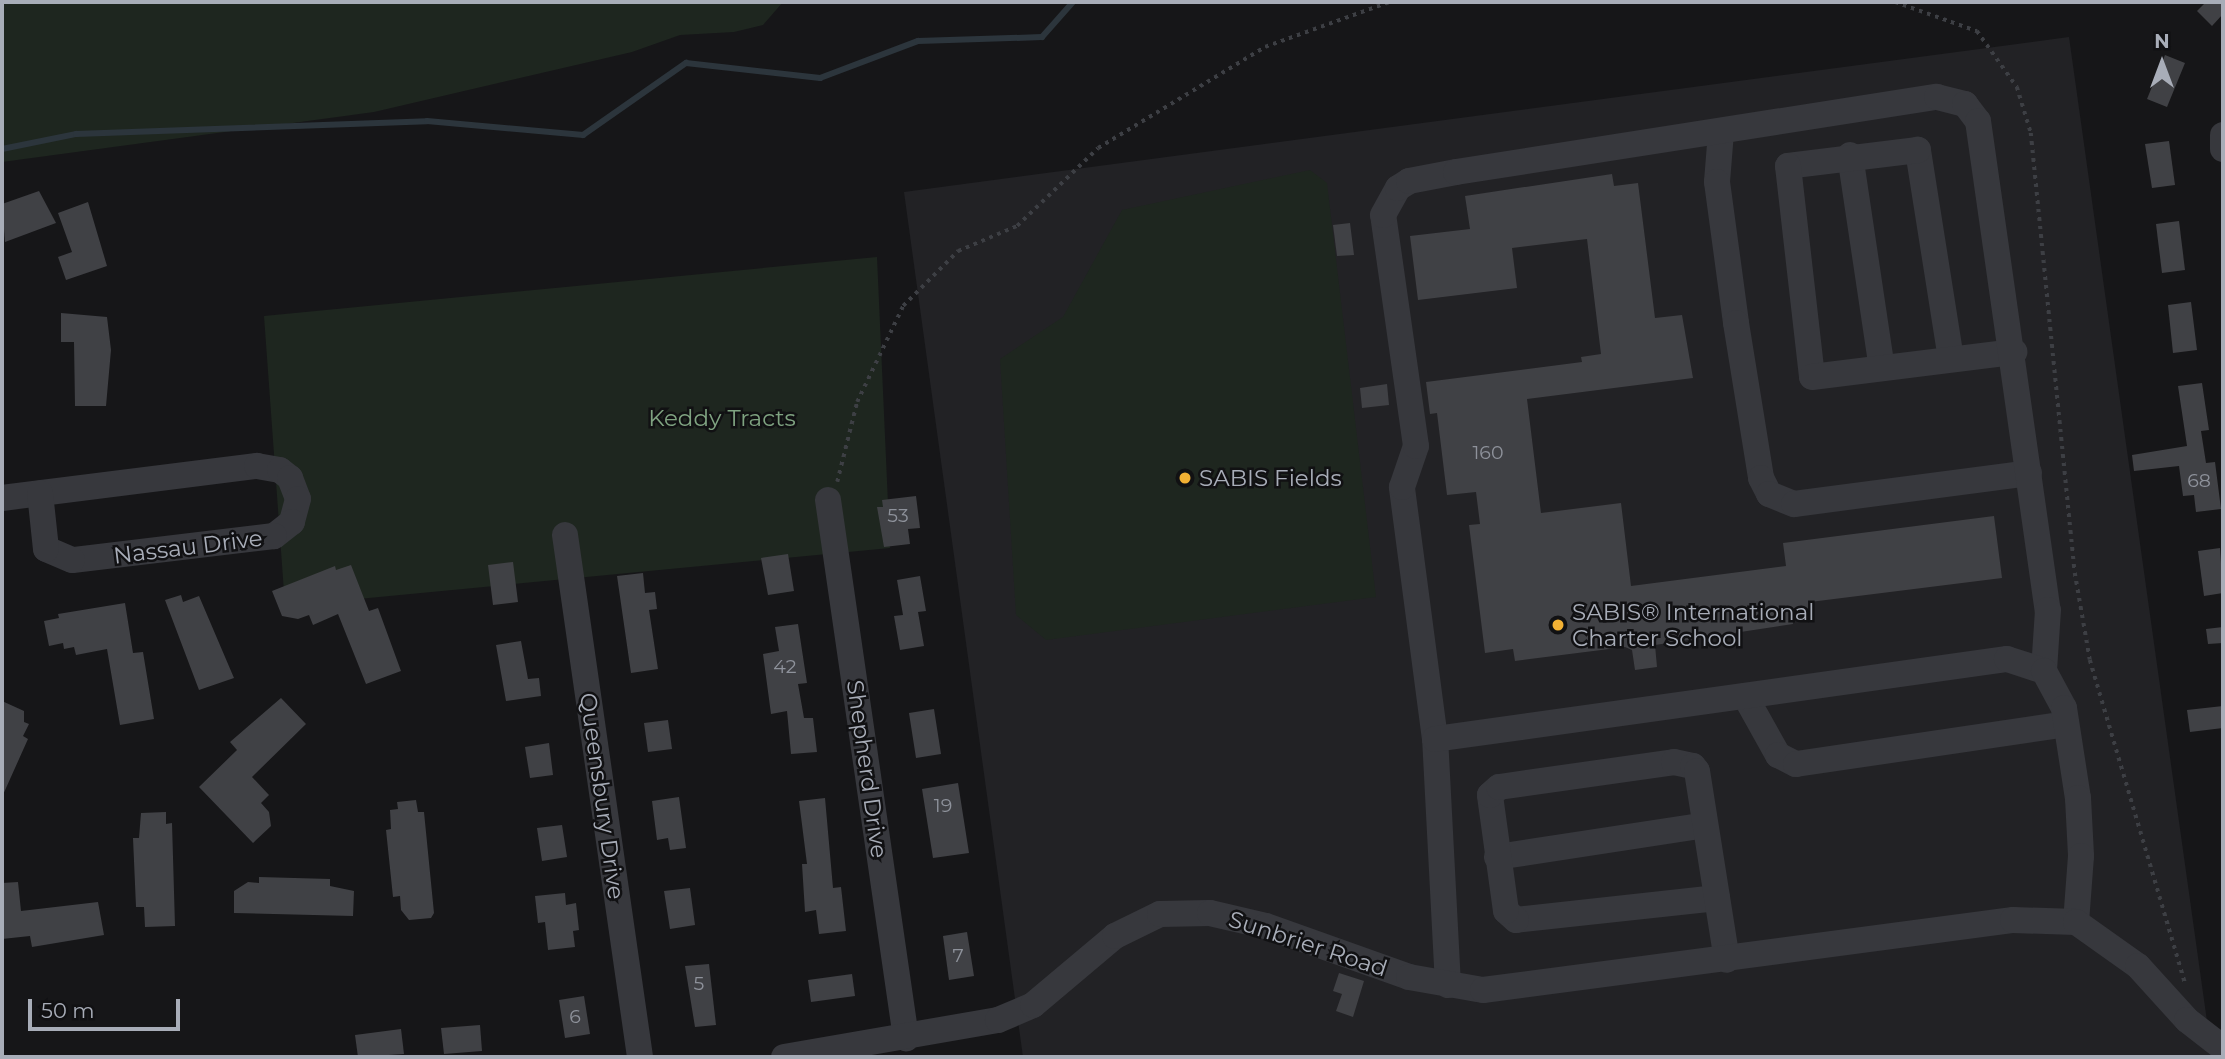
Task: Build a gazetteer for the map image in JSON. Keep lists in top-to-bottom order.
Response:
{
  "streets": {
    "street": [
      "Nassau Drive",
      "Shepherd Drive",
      "Queensbury Drive",
      "Sunbrier Road"
    ]
  },
  "crossings": [
    ["Shepherd Drive", "Sunbrier Road"]
  ],
  "parks": ["Keddy Tracts"],
  "places": ["SABIS Fields", "SABIS® International Charter School"],
  "house_numbers": [
    "160",
    "68",
    "53",
    "42",
    "19",
    "7",
    "5",
    "6"
  ],
  "scale_bar": "50 m",
  "north": "top"
}
